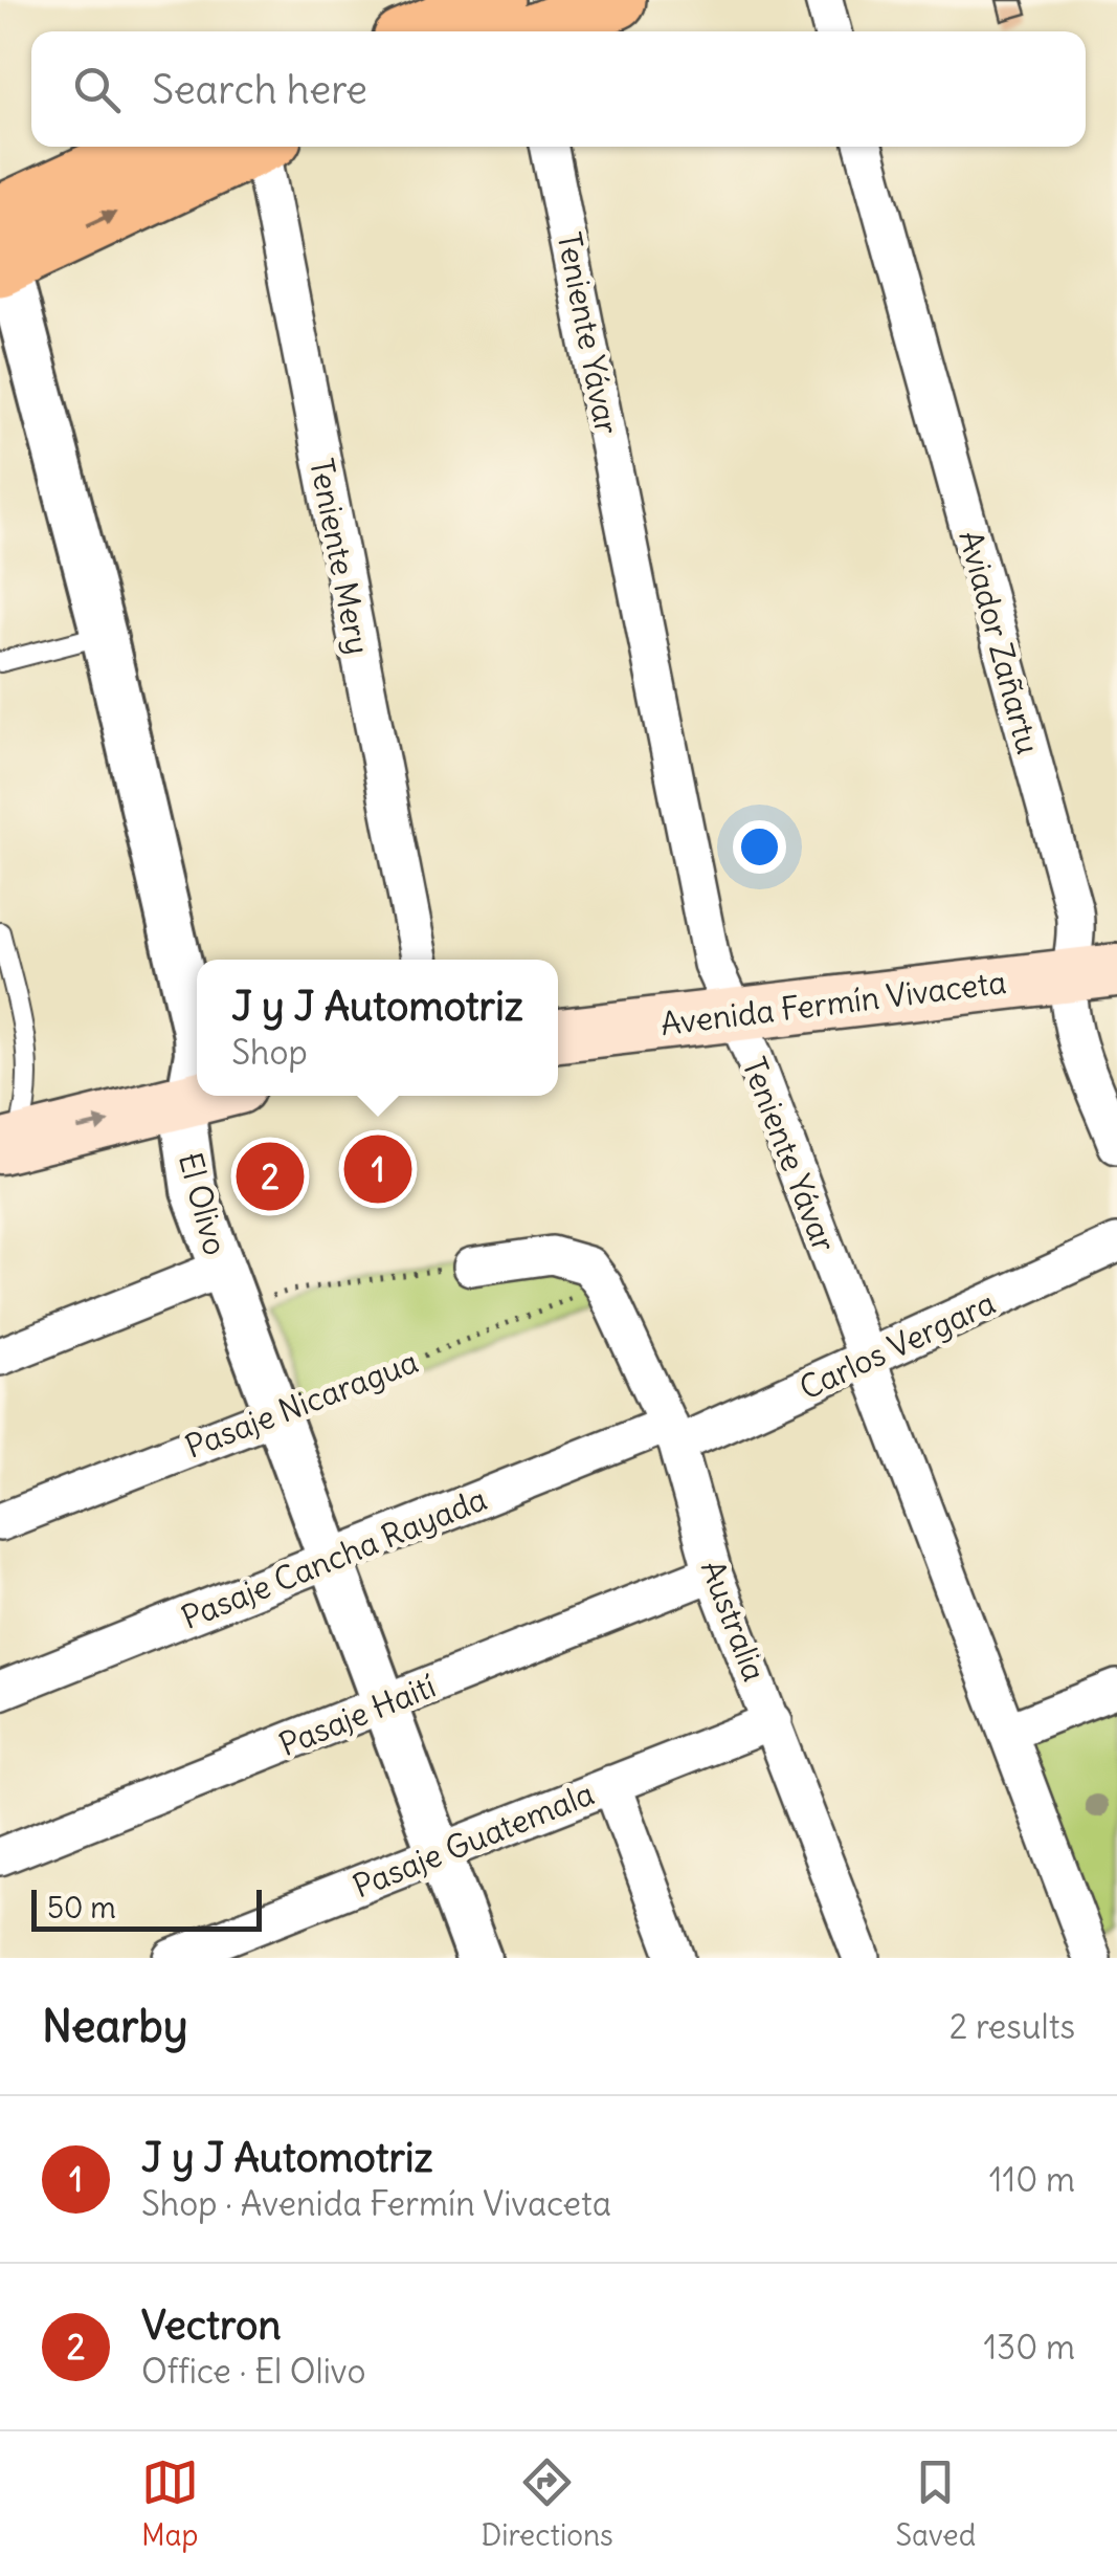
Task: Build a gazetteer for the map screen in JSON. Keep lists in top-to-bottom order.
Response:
{
  "streets": {
    "main road": ["Avenida Fermín Vivaceta"],
    "street": [
      "Teniente Yávar",
      "Teniente Mery",
      "Aviador Zañartu",
      "El Olivo",
      "Carlos Vergara",
      "Pasaje Nicaragua",
      "Pasaje Cancha Rayada",
      "Australia",
      "Pasaje Haití",
      "Pasaje Guatemala"
    ]
  },
  "crossings": [
    ["Teniente Yávar", "Avenida Fermín Vivaceta"],
    ["Teniente Yávar", "Carlos Vergara"],
    ["Aviador Zañartu", "Avenida Fermín Vivaceta"],
    ["El Olivo", "Pasaje Nicaragua"],
    ["El Olivo", "Pasaje Cancha Rayada"],
    ["El Olivo", "Pasaje Haití"],
    ["El Olivo", "Pasaje Guatemala"],
    ["Carlos Vergara", "Pasaje Cancha Rayada"],
    ["Carlos Vergara", "Australia"],
    ["Pasaje Nicaragua", "Australia"],
    ["Pasaje Cancha Rayada", "Australia"],
    ["Australia", "Pasaje Haití"],
    ["Australia", "Pasaje Guatemala"]
  ],
  "scale_bar": "50 m",
  "page": {
    "search": "Search here",
    "popup": ["J y J Automotriz", "Shop"],
    "pins": ["1", "2"],
    "scale": "50 m",
    "heading": ["Nearby", "2 results"],
    "list": [
      {
        "mark": "1",
        "name": "J y J Automotriz",
        "note": "Shop · Avenida Fermín Vivaceta",
        "value": "110 m"
      },
      {
        "mark": "2",
        "name": "Vectron",
        "note": "Office · El Olivo",
        "value": "130 m"
      }
    ],
    "nav": ["Map", "Directions", "Saved"]
  }
}
